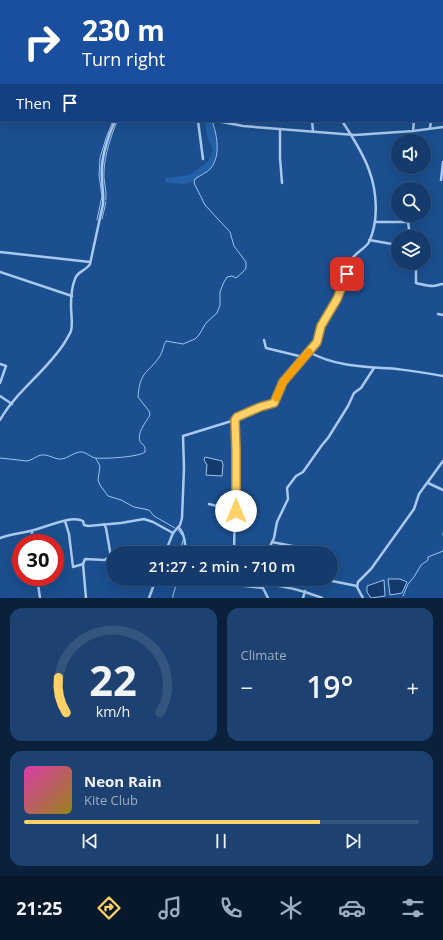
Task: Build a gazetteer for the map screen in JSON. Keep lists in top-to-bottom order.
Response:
{
  "page": {
    "turn": ["230 m", "Turn right"],
    "then": "Then",
    "limit": "30",
    "trip": "21:27 · 2 min · 710 m",
    "tile": "Climate",
    "heat": ["−", "19°", "+"],
    "song": ["Neon Rain", "Kite Club"],
    "tabs": "21:25",
    "gauge": ["22", "km/h"]
  }
}
